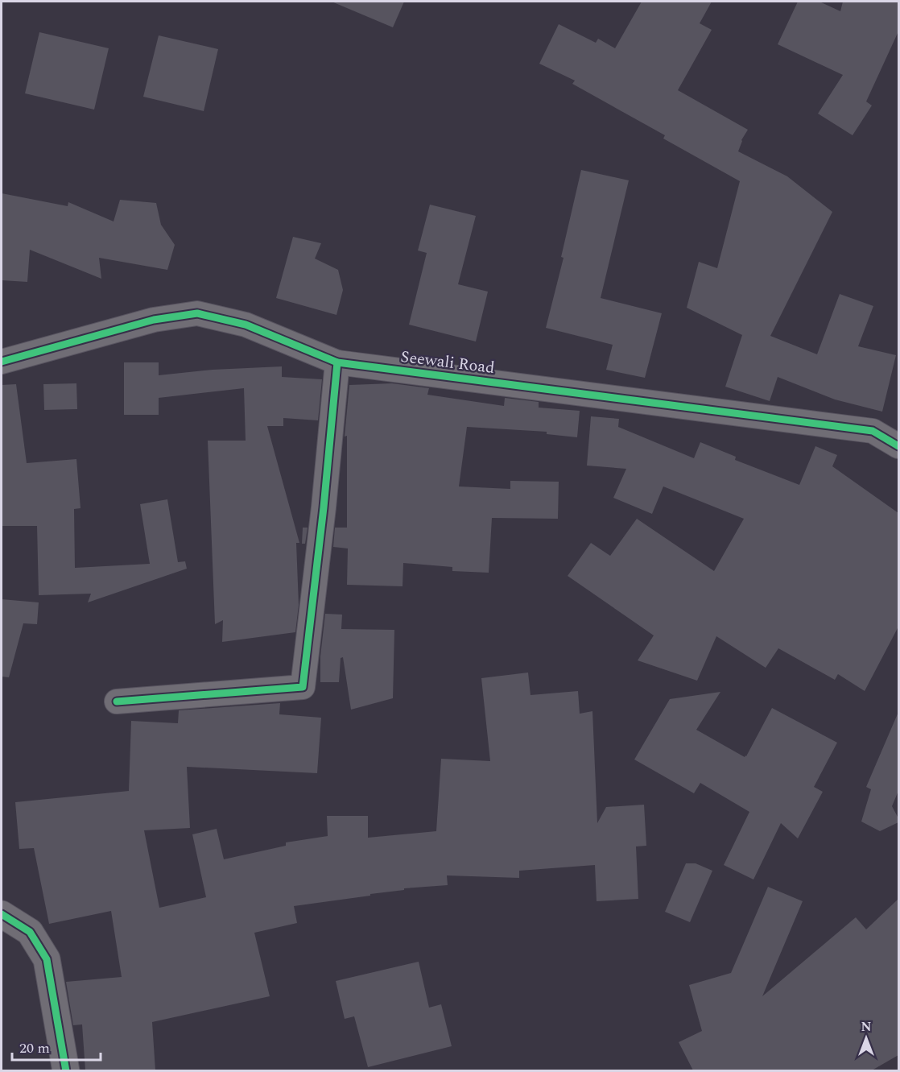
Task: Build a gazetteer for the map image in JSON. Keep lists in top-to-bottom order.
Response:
{
  "streets": {
    "street": ["Seewali Road"]
  },
  "scale_bar": "20 m",
  "north": "top"
}
